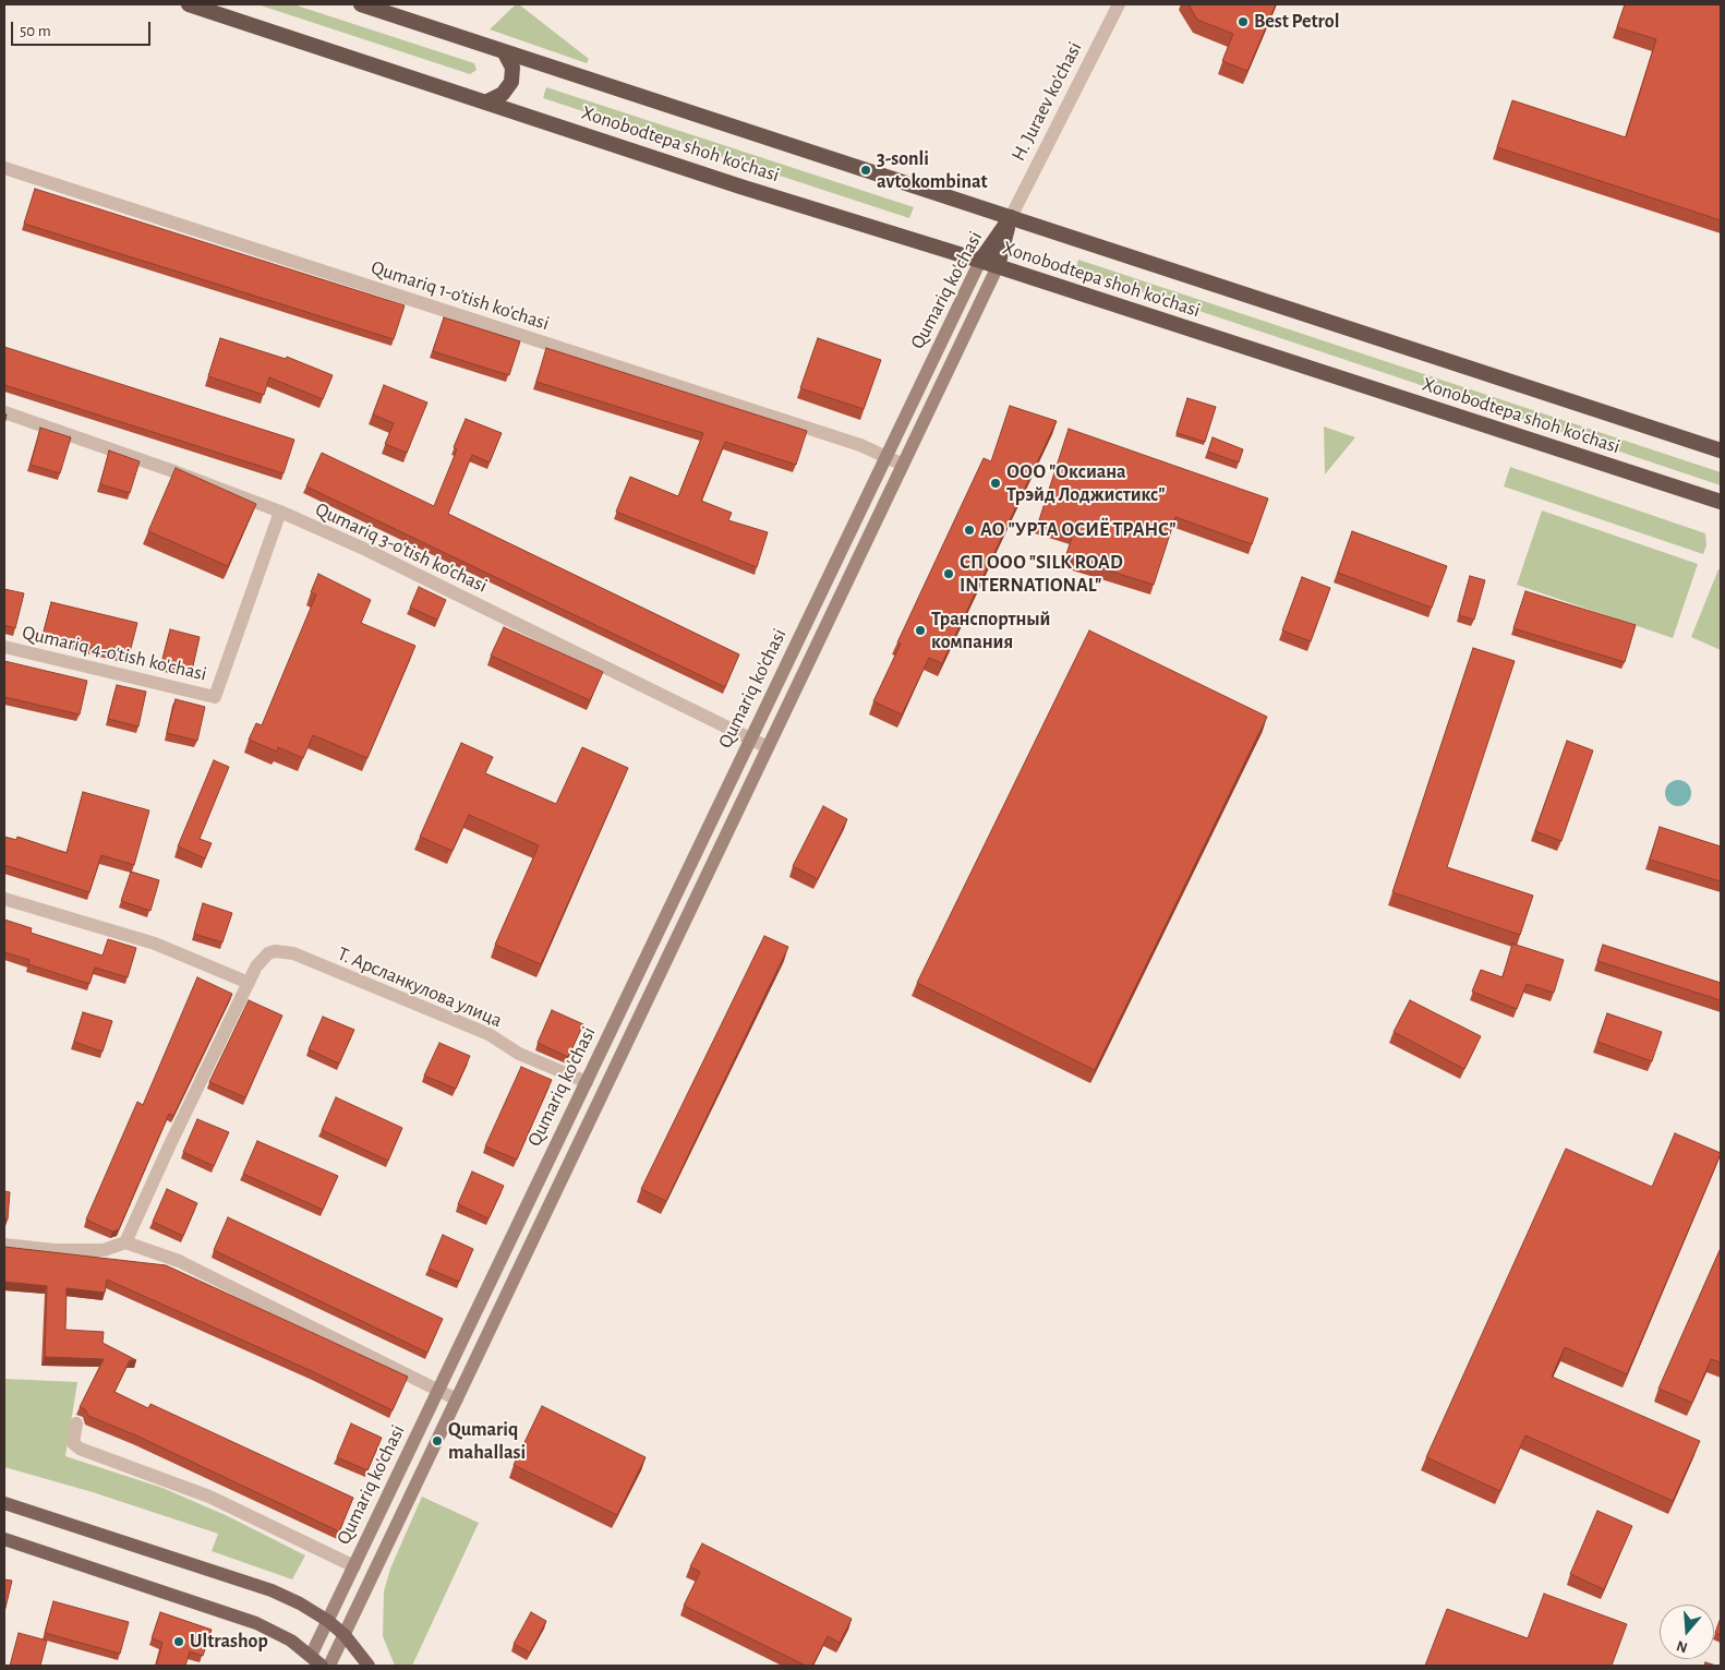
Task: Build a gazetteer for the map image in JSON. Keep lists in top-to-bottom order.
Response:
{
  "streets": {
    "highway": ["Xonobodtepa shoh ko'chasi", "Qumariq ko'chasi"],
    "street": [
      "H. Juraev ko'chasi",
      "Qumariq 1-o'tish ko'chasi",
      "Qumariq 3-o'tish ko'chasi",
      "Qumariq 4-o'tish ko'chasi",
      "Т. Арсланкулова улица"
    ]
  },
  "crossings": [
    ["H. Juraev ko'chasi", "Xonobodtepa shoh ko'chasi"],
    ["H. Juraev ko'chasi", "Qumariq ko'chasi"],
    ["Xonobodtepa shoh ko'chasi", "Qumariq ko'chasi"],
    ["Qumariq ko'chasi", "Qumariq 1-o'tish ko'chasi"],
    ["Qumariq ko'chasi", "Qumariq 3-o'tish ko'chasi"],
    ["Qumariq ko'chasi", "Т. Арсланкулова улица"],
    ["Qumariq 3-o'tish ko'chasi", "Qumariq 4-o'tish ko'chasi"]
  ],
  "places": [
    "Best Petrol",
    "3-sonli avtokombinat",
    "ООО \"Оксиана Трэйд Лоджистикс\"",
    "АО \"УРТА ОСИЁ ТРАНС\"",
    "СП ООО \"SILK ROAD INTERNATIONAL\"",
    "Транспортный компания",
    "Qumariq mahallasi",
    "Ultrashop"
  ],
  "scale_bar": "50 m",
  "north": "bottom"
}
